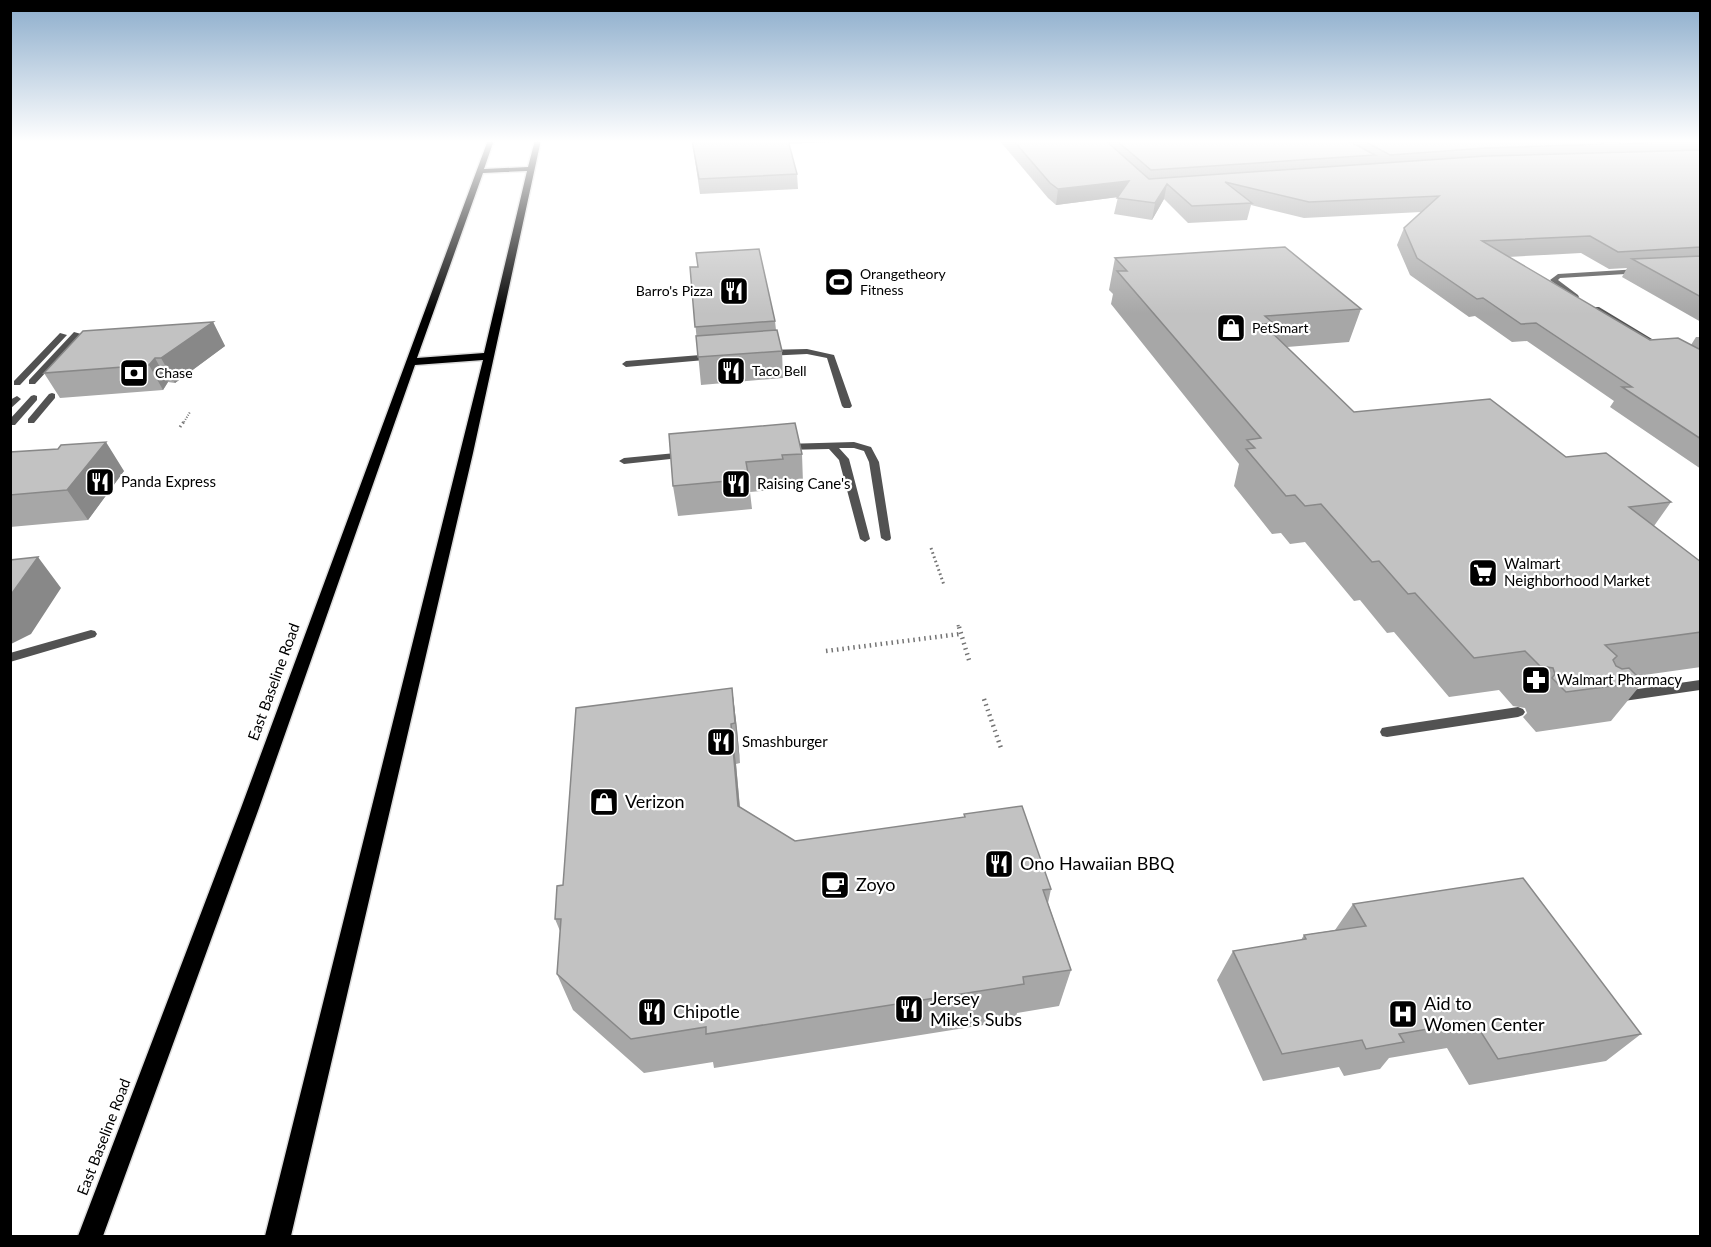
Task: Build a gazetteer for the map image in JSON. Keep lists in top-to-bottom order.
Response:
{
  "streets": {
    "main road": ["East Baseline Road"]
  },
  "places": {
    "sports": ["Orangetheory Fitness"],
    "restaurant": [
      "Barro's Pizza",
      "Taco Bell",
      "Panda Express",
      "Raising Cane's",
      "Smashburger",
      "Ono Hawaiian BBQ",
      "Jersey Mike's Subs",
      "Chipotle"
    ],
    "shop": ["PetSmart", "Verizon"],
    "bank": ["Chase"],
    "supermarket": ["Walmart Neighborhood Market"],
    "pharmacy": ["Walmart Pharmacy"],
    "cafe": ["Zoyo"],
    "hospital": ["Aid to Women Center"]
  }
}
